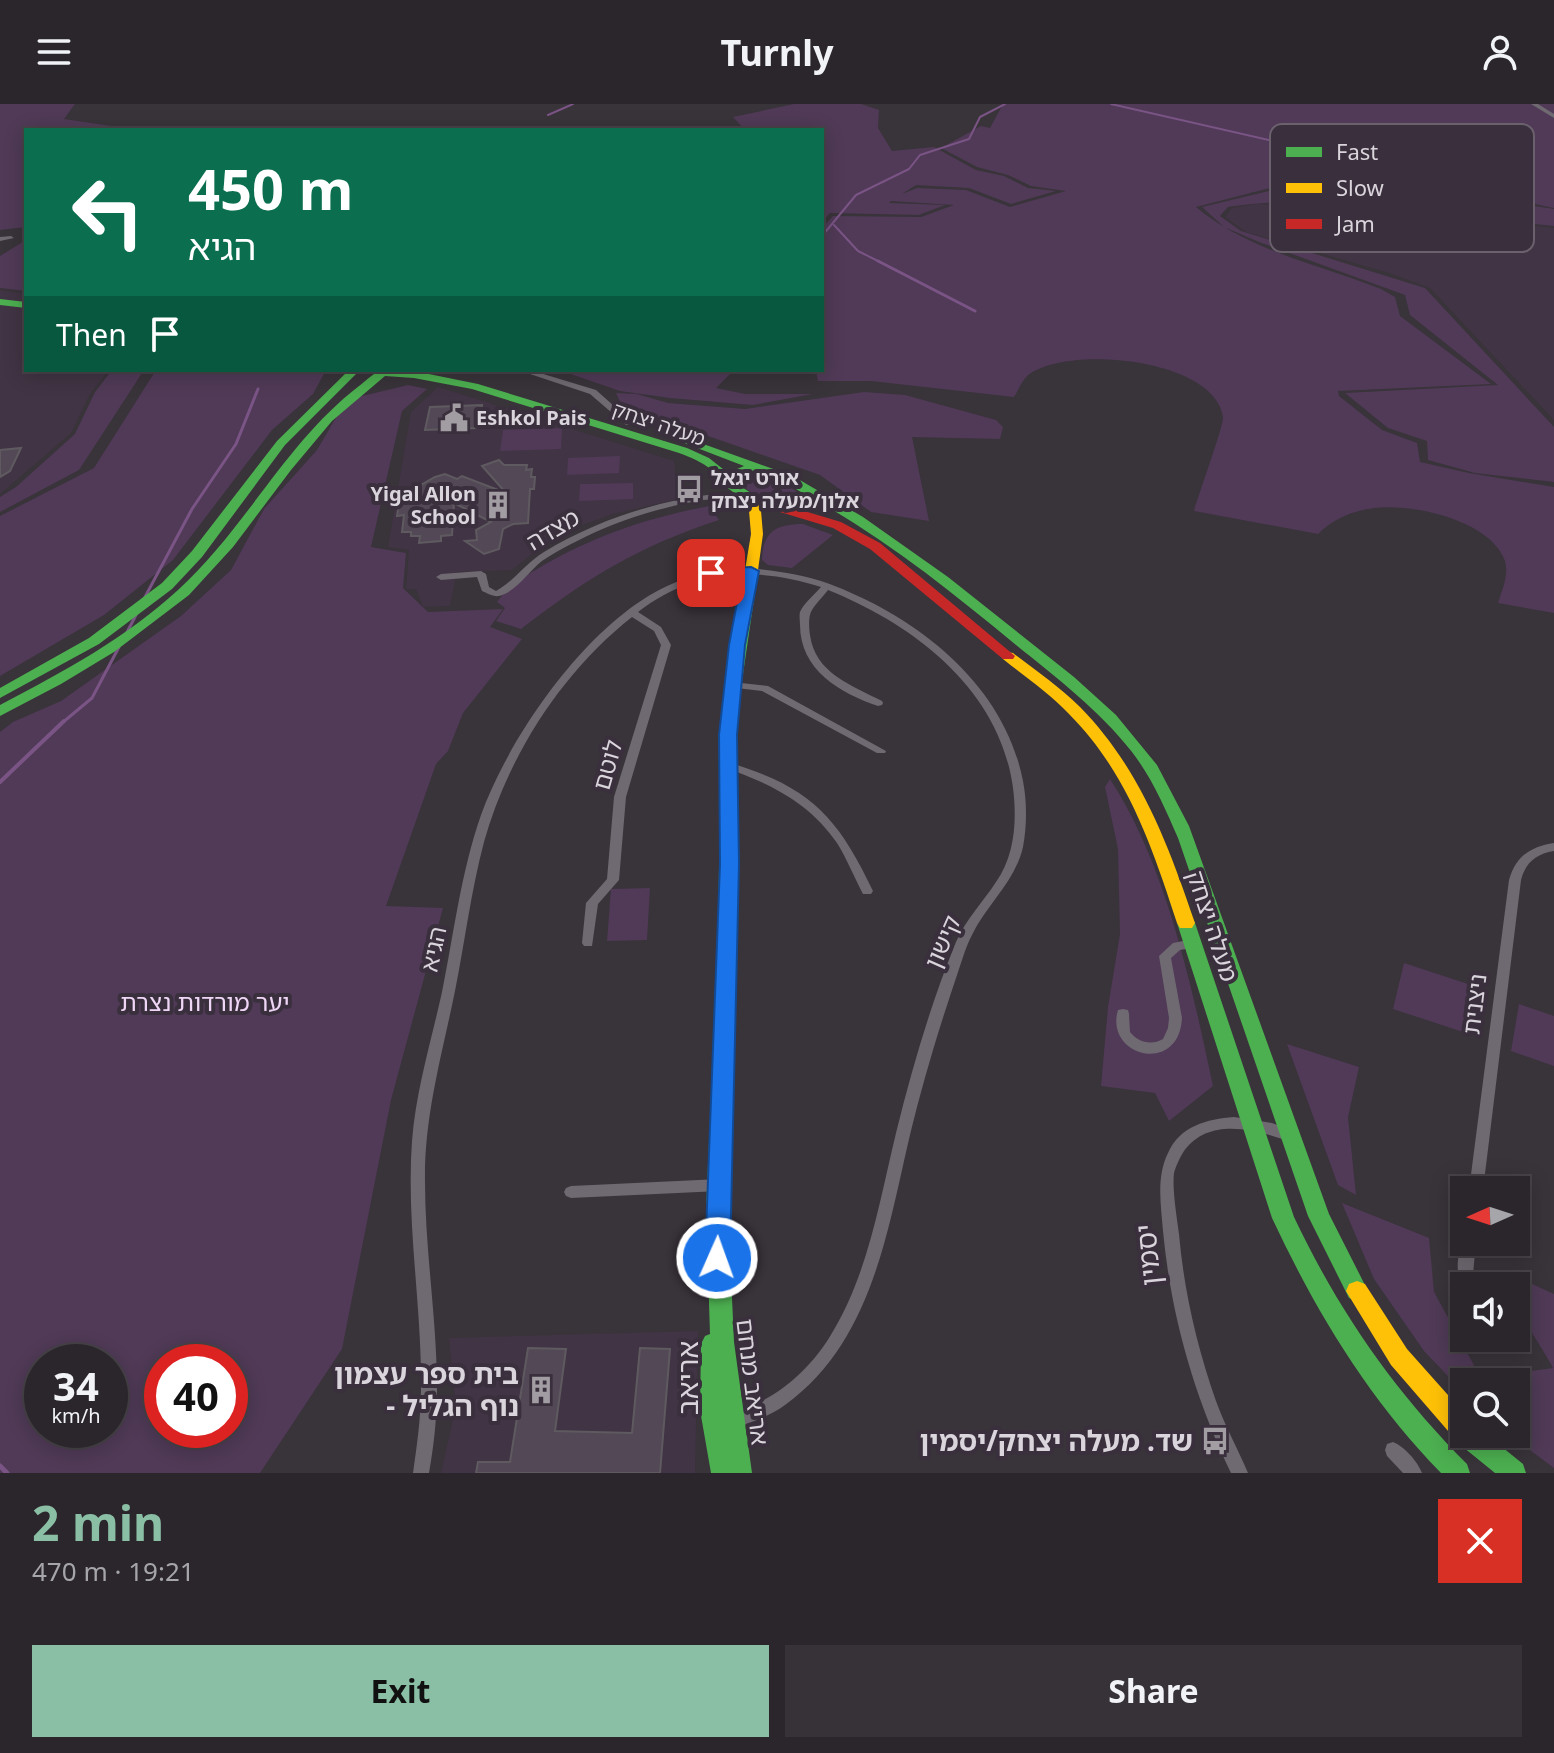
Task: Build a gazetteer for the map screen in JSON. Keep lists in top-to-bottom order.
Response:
{
  "streets": {
    "main road": ["מעלה יצחק", "אריאב", "אריאב מנחם"],
    "street": [
      "מצדה",
      "לוטם",
      "קישון",
      "הגיא",
      "ניצנית",
      "יסמין"
    ]
  },
  "crossings": [
    ["מעלה יצחק", "מצדה"],
    ["מעלה יצחק", "יסמין"],
    ["לוטם", "הגיא"],
    ["קישון", "הגיא"],
    ["קישון", "אריאב מנחם"],
    ["הגיא", "אריאב מנחם"],
    ["אריאב", "אריאב מנחם"]
  ],
  "parks": ["יער מורדות נצרת"],
  "places": {
    "public building": ["Eshkol Pais"],
    "bus stop": ["אורט יגאל אלון/מעלה יצחק", "שד. מעלה יצחק/יסמין"],
    "building": ["Yigal Allon School", "בית ספר עצמון - נוף הגליל"]
  },
  "legend": ["Fast", "Slow", "Jam"],
  "north": "left",
  "page": {
    "header": "Turnly",
    "turn": ["450 m", "הגיא"],
    "then": "Then",
    "speed": "34 km/h",
    "limit": "40",
    "heading": ["2 min", "470 m · 19:21"],
    "buttons": ["Exit", "Share"]
  }
}
